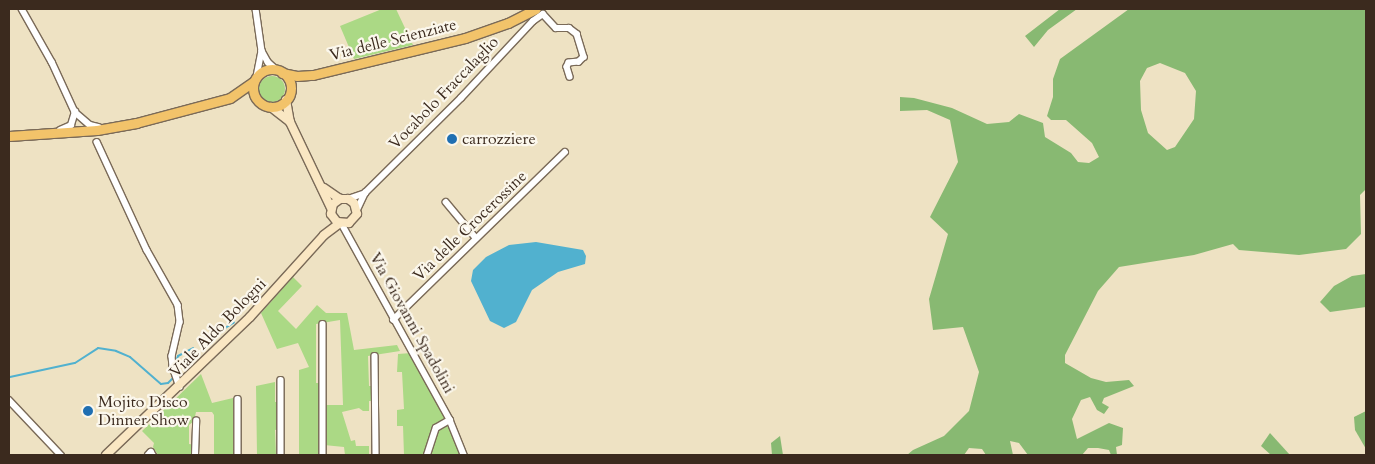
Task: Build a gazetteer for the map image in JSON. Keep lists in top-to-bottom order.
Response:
{
  "streets": {
    "main road": ["Via delle Scienziate", "Viale Aldo Bologni"],
    "street": ["Vocabolo Fraccalaglio", "Via delle Crocerossine", "Via Giovanni Spadolini"]
  },
  "crossings": [
    ["Via delle Scienziate", "Vocabolo Fraccalaglio"],
    ["Via delle Crocerossine", "Via Giovanni Spadolini"],
    ["Via Giovanni Spadolini", "Viale Aldo Bologni"]
  ],
  "places": ["carrozziere", "Mojito Disco Dinner Show"]
}
